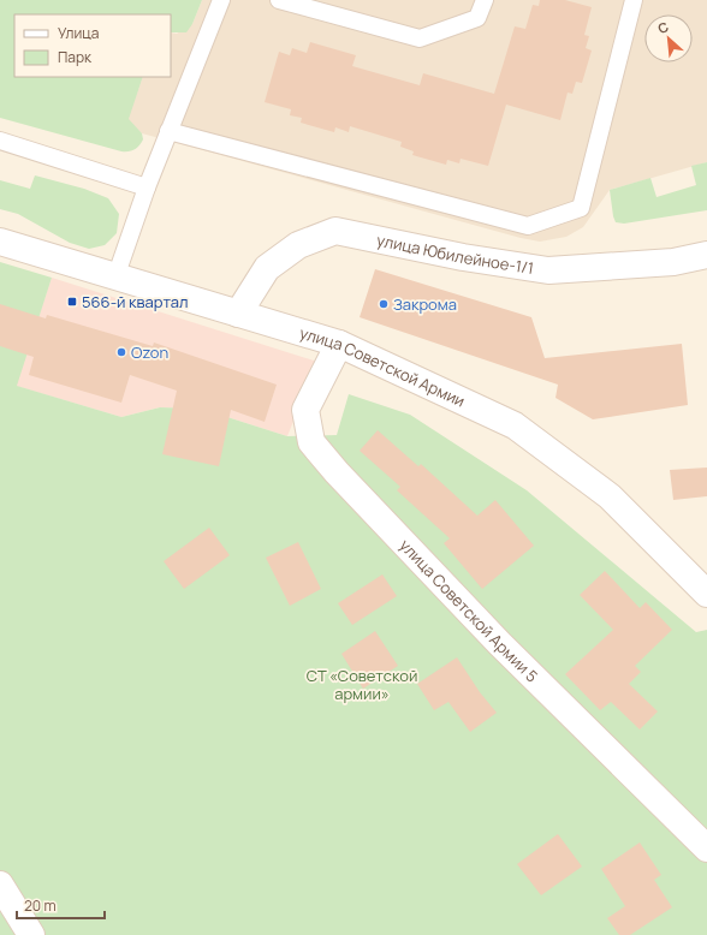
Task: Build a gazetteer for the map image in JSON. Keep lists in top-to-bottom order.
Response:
{
  "streets": {
    "street": ["улица Юбилейное-1/1", "улица Советской Армии", "улица Советской Армии 5"]
  },
  "crossings": [
    ["улица Юбилейное-1/1", "улица Советской Армии"],
    ["улица Советской Армии", "улица Советской Армии 5"]
  ],
  "parks": ["СТ «Советской армии»"],
  "places": {
    "transit": ["566-й квартал"],
    "other": ["Закрома", "Ozon"]
  },
  "legend": ["Улица", "Парк"],
  "scale_bar": "20 m",
  "north": "top left"
}
